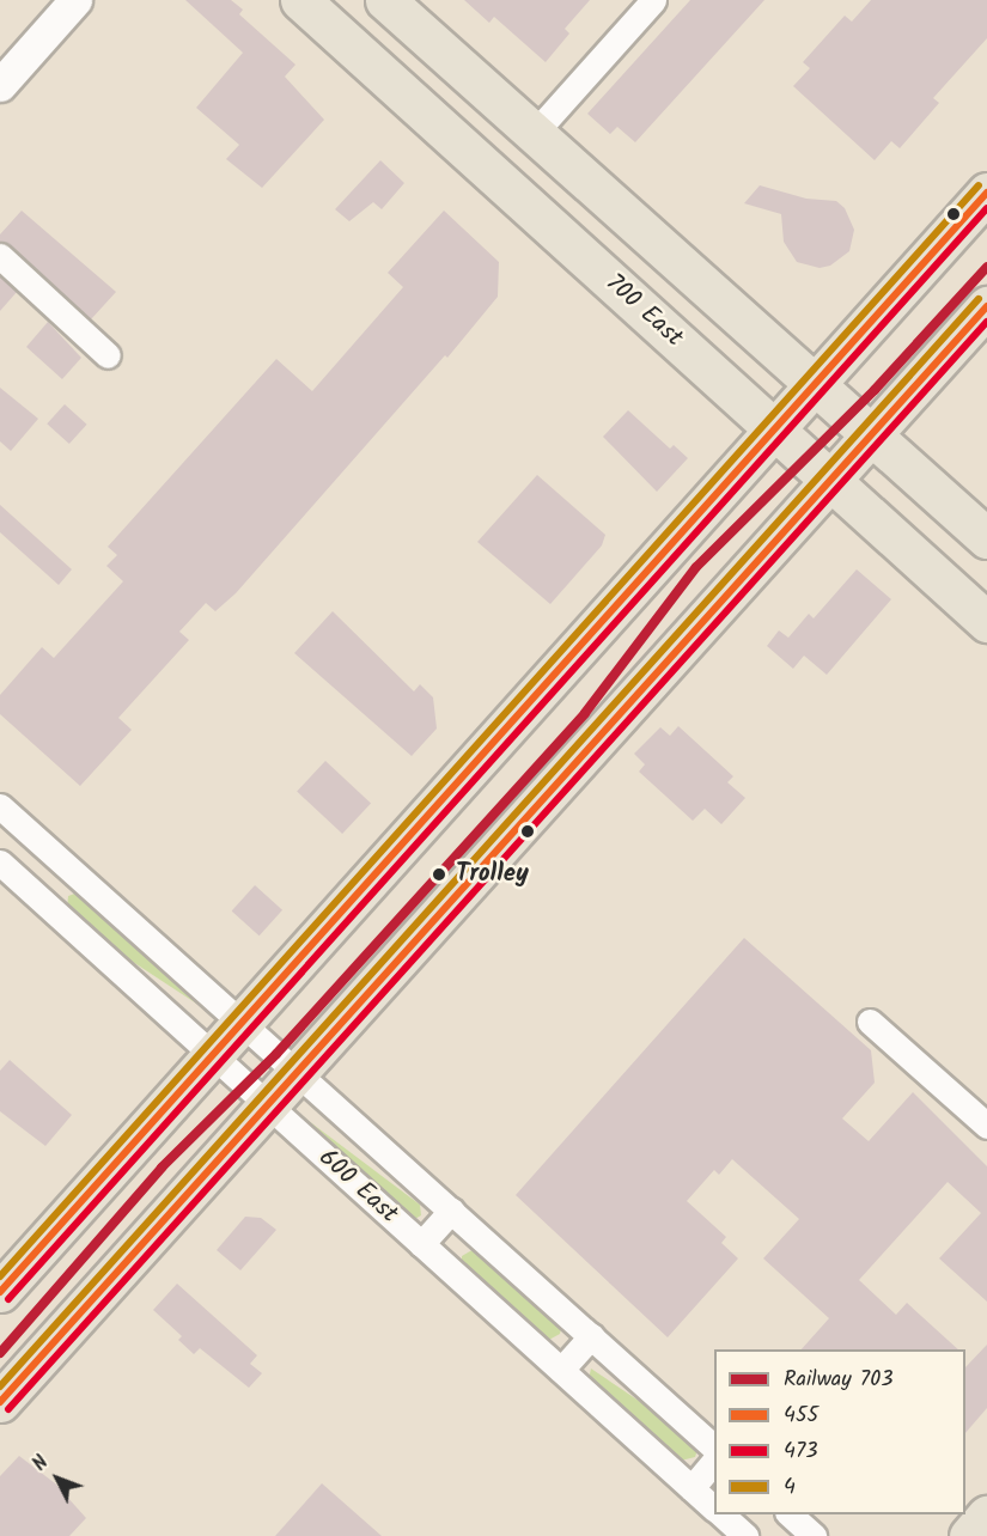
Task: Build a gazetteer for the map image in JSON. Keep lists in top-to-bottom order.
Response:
{
  "streets": {
    "main road": ["700 East"],
    "street": ["600 East"]
  },
  "places": ["Trolley"],
  "lines": [
    "transit line 4",
    "transit line 455",
    "transit line 473",
    "rail line 703"
  ],
  "legend": [
    "Railway 703",
    "455",
    "473",
    "4"
  ],
  "north": "top left"
}
